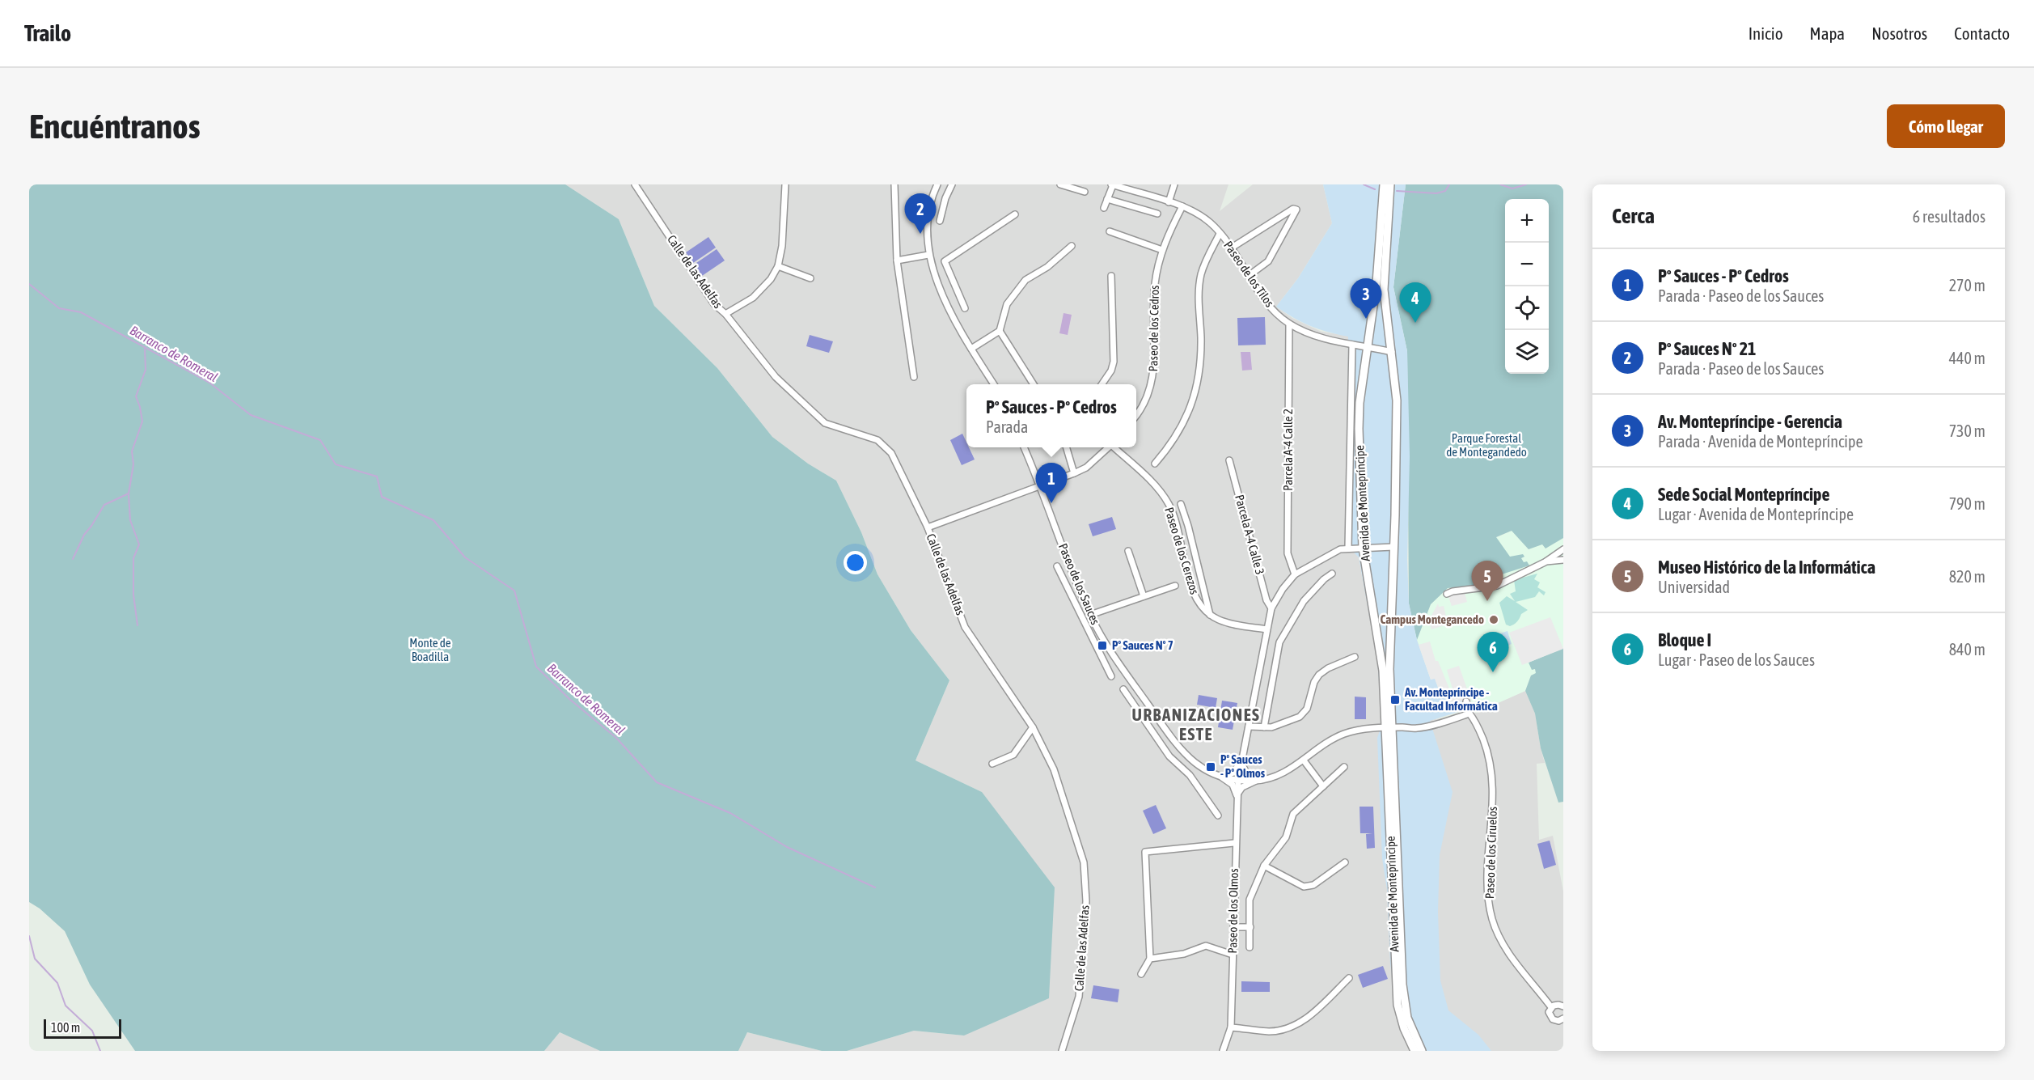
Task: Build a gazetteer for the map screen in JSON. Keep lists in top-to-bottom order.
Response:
{
  "streets": {
    "street": [
      "Calle de las Adelfas",
      "Paseo de los Tilos",
      "Paseo de los Cedros",
      "Parcela A-4 Calle 2",
      "Avenida de Montepríncipe",
      "Parcela A-4 Calle 3",
      "Paseo de los Cerezos",
      "Paseo de los Sauces",
      "Paseo de los Ciruelos",
      "Paseo de los Olmos"
    ]
  },
  "crossings": [
    ["Paseo de los Tilos", "Paseo de los Cedros"],
    ["Paseo de los Tilos", "Parcela A-4 Calle 2"],
    ["Paseo de los Tilos", "Avenida de Montepríncipe"],
    ["Parcela A-4 Calle 2", "Paseo de los Olmos"],
    ["Avenida de Montepríncipe", "Paseo de los Sauces"],
    ["Avenida de Montepríncipe", "Paseo de los Olmos"],
    ["Parcela A-4 Calle 3", "Paseo de los Olmos"],
    ["Paseo de los Sauces", "Paseo de los Ciruelos"],
    ["Paseo de los Sauces", "Paseo de los Olmos"]
  ],
  "districts": ["URBANIZACIONES ESTE"],
  "water": ["Barranco de Romeral"],
  "parks": ["Parque Forestal de Montegandedo", "Monte de Boadilla"],
  "places": {
    "other": ["Campus Montegancedo"],
    "transit": ["Pº Sauces Nº 7", "Av. Montepríncipe - Facultad Informática", "Pº Sauces - Pº Olmos"]
  },
  "scale_bar": "100 m",
  "page": {
    "header": "Trailo",
    "nav": [
      "Inicio",
      "Mapa",
      "Nosotros",
      "Contacto"
    ],
    "buttons": "Cómo llegar",
    "title": "Encuéntranos",
    "heading": ["Cerca", "6 resultados"],
    "pins": [
      "2",
      "3",
      "4",
      "1",
      "5",
      "6"
    ],
    "map_buttons": ["+", "−"],
    "list": [
      {
        "mark": "1",
        "name": "Pº Sauces - Pº Cedros",
        "note": "Parada · Paseo de los Sauces",
        "value": "270 m"
      },
      {
        "mark": "2",
        "name": "Pº Sauces Nº 21",
        "note": "Parada · Paseo de los Sauces",
        "value": "440 m"
      },
      {
        "mark": "3",
        "name": "Av. Montepríncipe - Gerencia",
        "note": "Parada · Avenida de Montepríncipe",
        "value": "730 m"
      },
      {
        "mark": "4",
        "name": "Sede Social Montepríncipe",
        "note": "Lugar · Avenida de Montepríncipe",
        "value": "790 m"
      },
      {
        "mark": "5",
        "name": "Museo Histórico de la Informática",
        "note": "Universidad",
        "value": "820 m"
      },
      {
        "mark": "6",
        "name": "Bloque I",
        "note": "Lugar · Paseo de los Sauces",
        "value": "840 m"
      }
    ],
    "popup": ["Pº Sauces - Pº Cedros", "Parada"],
    "scale": "100 m"
  }
}
